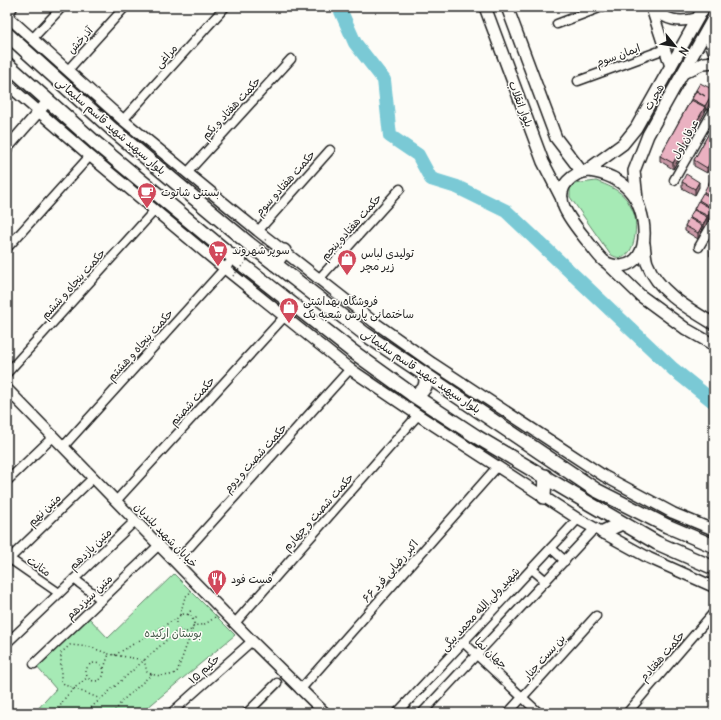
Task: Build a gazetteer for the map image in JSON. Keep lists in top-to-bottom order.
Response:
{
  "streets": {
    "main road": ["هجرت", "بلوار انقلاب", "بلوار سپهبد شهید قاسم سلیمانی"],
    "street": [
      "آذرخش",
      "ایمان سوم",
      "مراغی",
      "حکمت هفتاد و یکم",
      "عرفان اول",
      "حکمت هفتادو سوم",
      "حکمت هفتادو پنجم",
      "حکمت پنجاه و ششم",
      "حکمت پنجاه و هشتم",
      "حکمت شصتم",
      "حکمت شصت و دوم",
      "متین نهم",
      "حکمت شصت و چهارم",
      "خیابان شهید بلندیان",
      "متین یازدهم",
      "متانت",
      "۶۶ اکبر رضایی فرد",
      "متین سیزدهم",
      "شهید ولی الله محمد بیگی",
      "جهان نما",
      "حکمت هفتادم",
      "بن بست چنار",
      "حکیم ۱۵"
    ]
  },
  "crossings": [
    ["هجرت", "بلوار انقلاب"],
    ["بلوار سپهبد شهید قاسم سلیمانی", "حکمت پنجاه و هشتم"],
    ["حکمت پنجاه و هشتم", "خیابان شهید بلندیان"],
    ["حکمت شصتم", "خیابان شهید بلندیان"],
    ["حکمت شصت و دوم", "خیابان شهید بلندیان"],
    ["متین نهم", "خیابان شهید بلندیان"],
    ["متین نهم", "متانت"],
    ["حکمت شصت و چهارم", "خیابان شهید بلندیان"],
    ["خیابان شهید بلندیان", "متین یازدهم"],
    ["خیابان شهید بلندیان", "۶۶ اکبر رضایی فرد"],
    ["خیابان شهید بلندیان", "متین سیزدهم"],
    ["خیابان شهید بلندیان", "حکیم ۱۵"],
    ["متین یازدهم", "متانت"],
    ["شهید ولی الله محمد بیگی", "جهان نما"],
    ["جهان نما", "بن بست چنار"]
  ],
  "parks": ["بوستان ارکیده"],
  "places": {
    "cafe": ["بستنی شاتوت"],
    "supermarket": ["سوپر شهروند"],
    "shop": ["تولیدی لباس زیر مچر", "فروشگاه بهداشتی ساختمانی پارس شعبه یک"],
    "restaurant": ["فست فود"]
  },
  "north": "bottom right"
}
